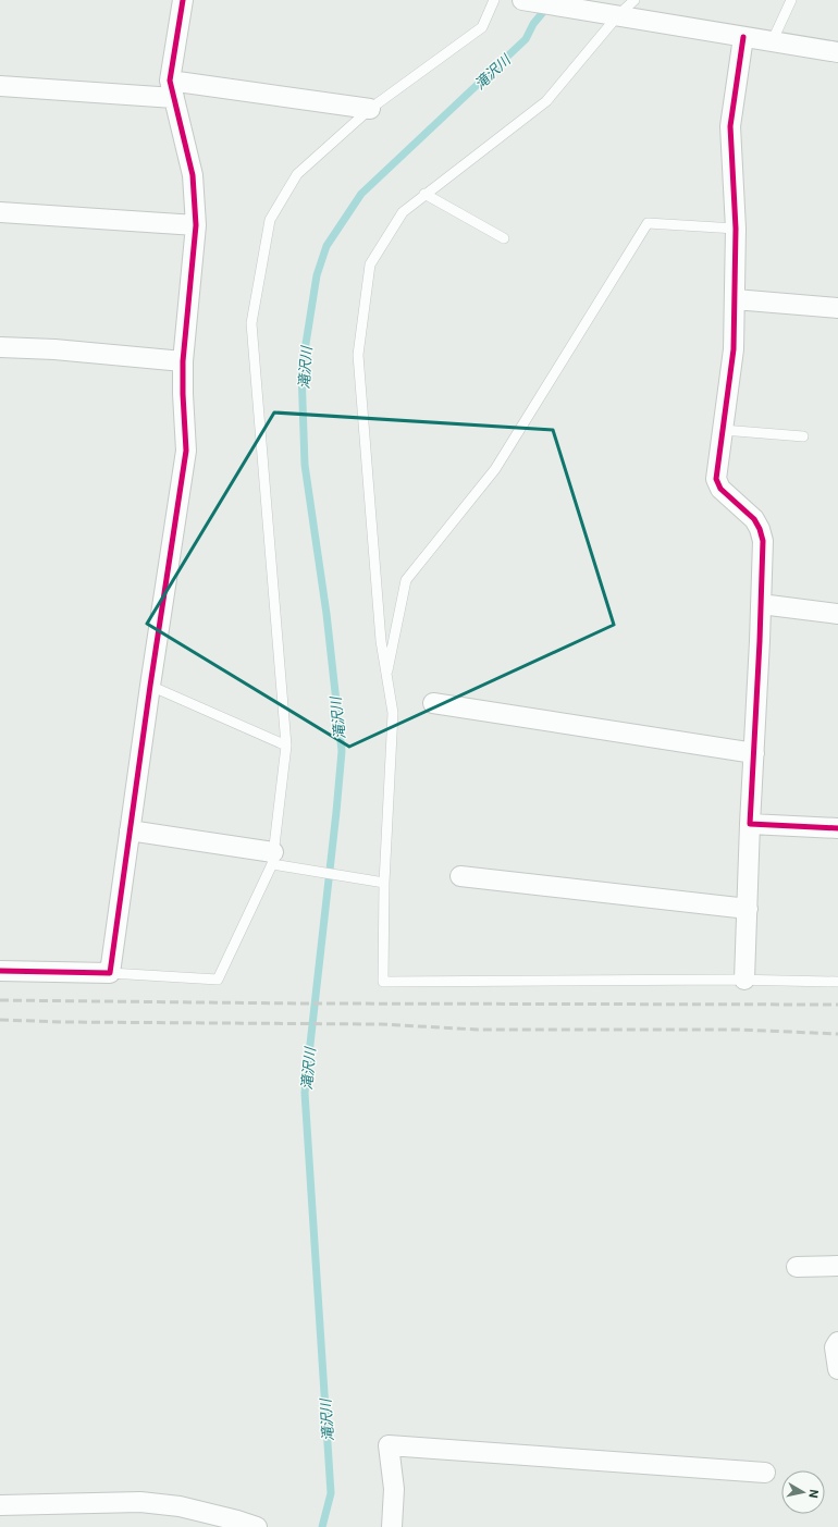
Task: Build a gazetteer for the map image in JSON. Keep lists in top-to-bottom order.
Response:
{
  "water": ["滝沢川"],
  "north": "right"
}
